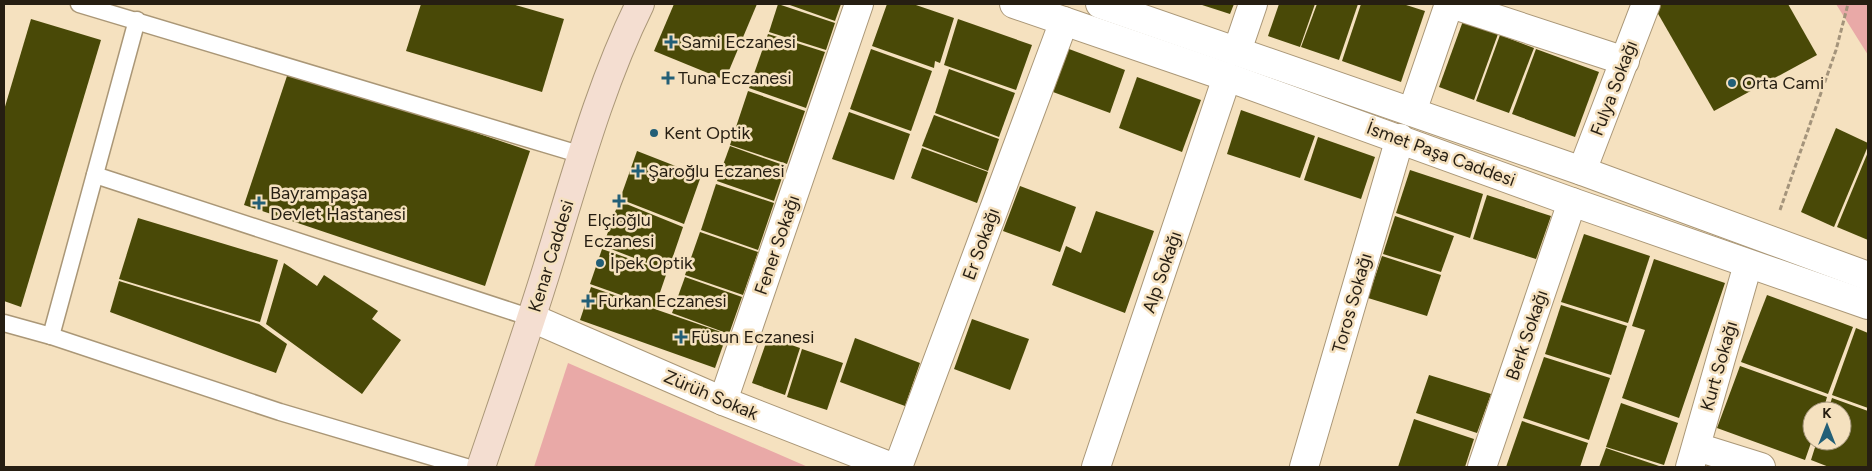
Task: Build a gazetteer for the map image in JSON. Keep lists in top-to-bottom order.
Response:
{
  "streets": {
    "main road": ["Kenar Caddesi"],
    "street": [
      "Fulya Sokağı",
      "İsmet Paşa Caddesi",
      "Er Sokağı",
      "Fener Sokağı",
      "Alp Sokağı",
      "Toros Sokağı",
      "Berk Sokağı",
      "Kurt Sokağı",
      "Zürüh Sokak"
    ]
  },
  "crossings": [
    ["Fulya Sokağı", "İsmet Paşa Caddesi"],
    ["İsmet Paşa Caddesi", "Er Sokağı"],
    ["İsmet Paşa Caddesi", "Alp Sokağı"],
    ["İsmet Paşa Caddesi", "Toros Sokağı"],
    ["İsmet Paşa Caddesi", "Berk Sokağı"],
    ["İsmet Paşa Caddesi", "Kurt Sokağı"],
    ["Fener Sokağı", "Zürüh Sokak"],
    ["Kenar Caddesi", "Zürüh Sokak"]
  ],
  "places": {
    "health": [
      "Sami Eczanesi",
      "Tuna Eczanesi",
      "Şaroğlu Eczanesi",
      "Elçioğlu Eczanesi",
      "Bayrampaşa Devlet Hastanesi",
      "Furkan Eczanesi",
      "Füsun Eczanesi"
    ],
    "other": ["Orta Cami", "Kent Optik", "İpek Optik"]
  },
  "north": "top"
}
